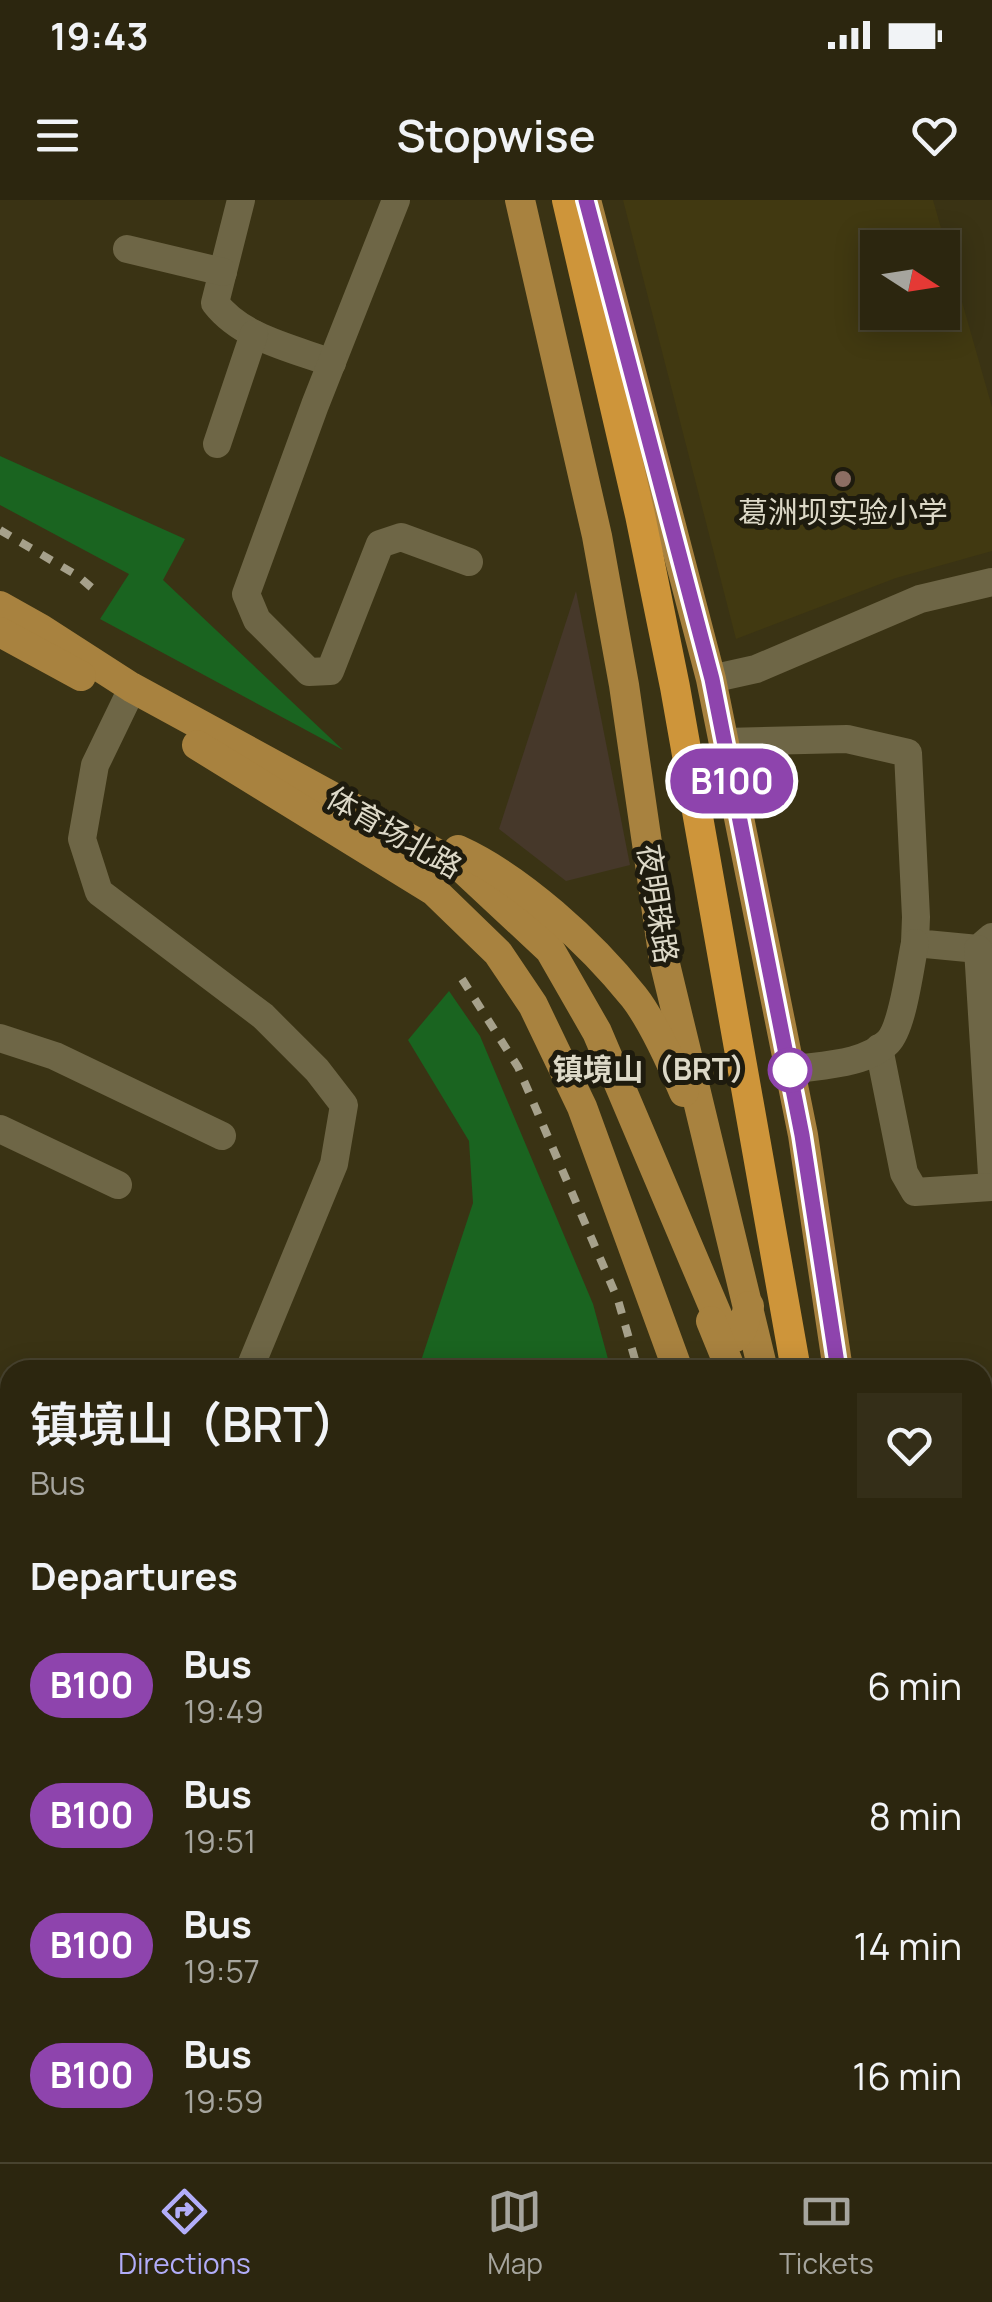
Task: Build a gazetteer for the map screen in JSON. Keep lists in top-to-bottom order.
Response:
{
  "streets": {
    "main road": ["体育场北路", "夜明珠路"]
  },
  "places": ["葛洲坝实验小学", "镇境山（BRT）"],
  "lines": ["bus line B100"],
  "north": "right",
  "page": {
    "status": "19:43",
    "header": "Stopwise",
    "on_map": "B100",
    "heading": [
      ["镇境山（BRT）", "Bus"],
      "Departures"
    ],
    "list": [
      {
        "mark": "B100",
        "name": "Bus",
        "note": "19:49",
        "value": "6 min"
      },
      {
        "mark": "B100",
        "name": "Bus",
        "note": "19:51",
        "value": "8 min"
      },
      {
        "mark": "B100",
        "name": "Bus",
        "note": "19:57",
        "value": "14 min"
      },
      {
        "mark": "B100",
        "name": "Bus",
        "note": "19:59",
        "value": "16 min"
      }
    ],
    "tabs": ["Directions", "Map", "Tickets"]
  }
}
